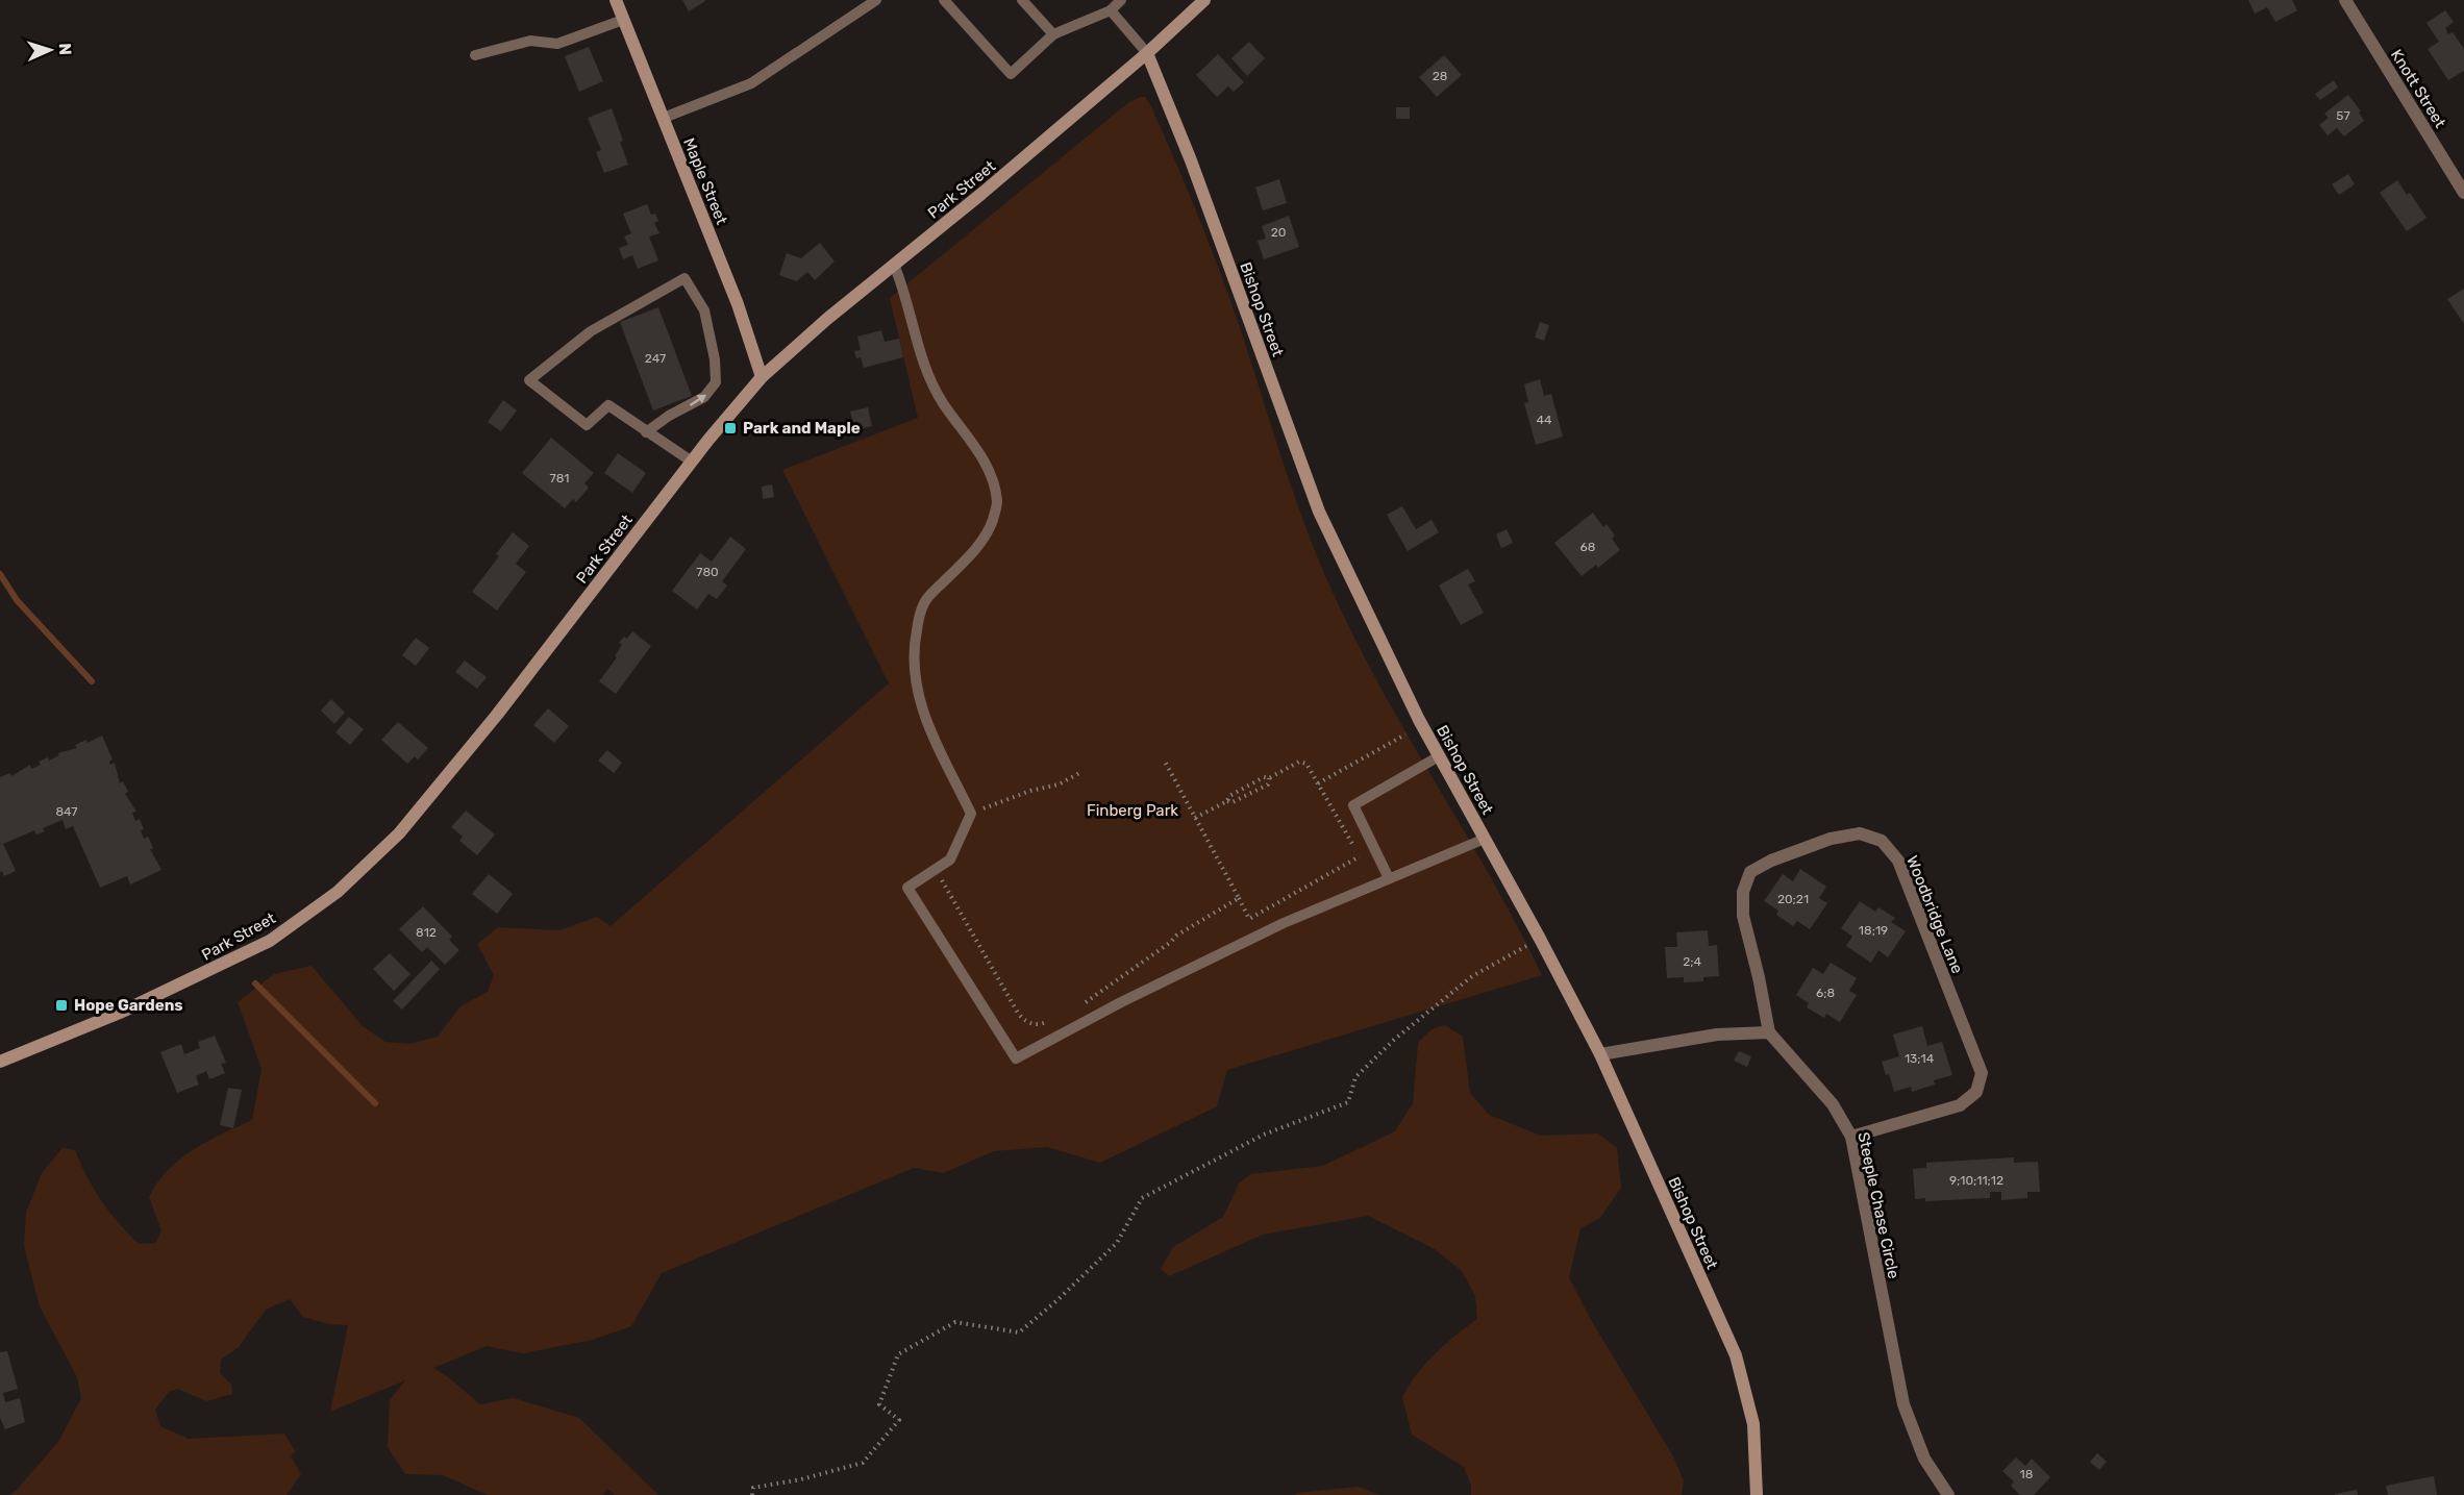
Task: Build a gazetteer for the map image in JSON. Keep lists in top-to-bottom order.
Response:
{
  "streets": {
    "main road": ["Maple Street", "Park Street", "Bishop Street"],
    "street": ["Knott Street", "Woodbridge Lane", "Steeple Chase Circle"]
  },
  "crossings": [
    ["Maple Street", "Park Street"],
    ["Park Street", "Bishop Street"],
    ["Woodbridge Lane", "Steeple Chase Circle"]
  ],
  "parks": ["Finberg Park"],
  "places": {
    "transit": ["Park and Maple", "Hope Gardens"]
  },
  "house_numbers": [
    "28",
    "57",
    "20",
    "247",
    "44",
    "781",
    "68",
    "780",
    "847",
    "20;21",
    "18;19",
    "812",
    "2;4",
    "6;8",
    "13;14",
    "9;10;11;12",
    "18"
  ],
  "north": "right"
}
